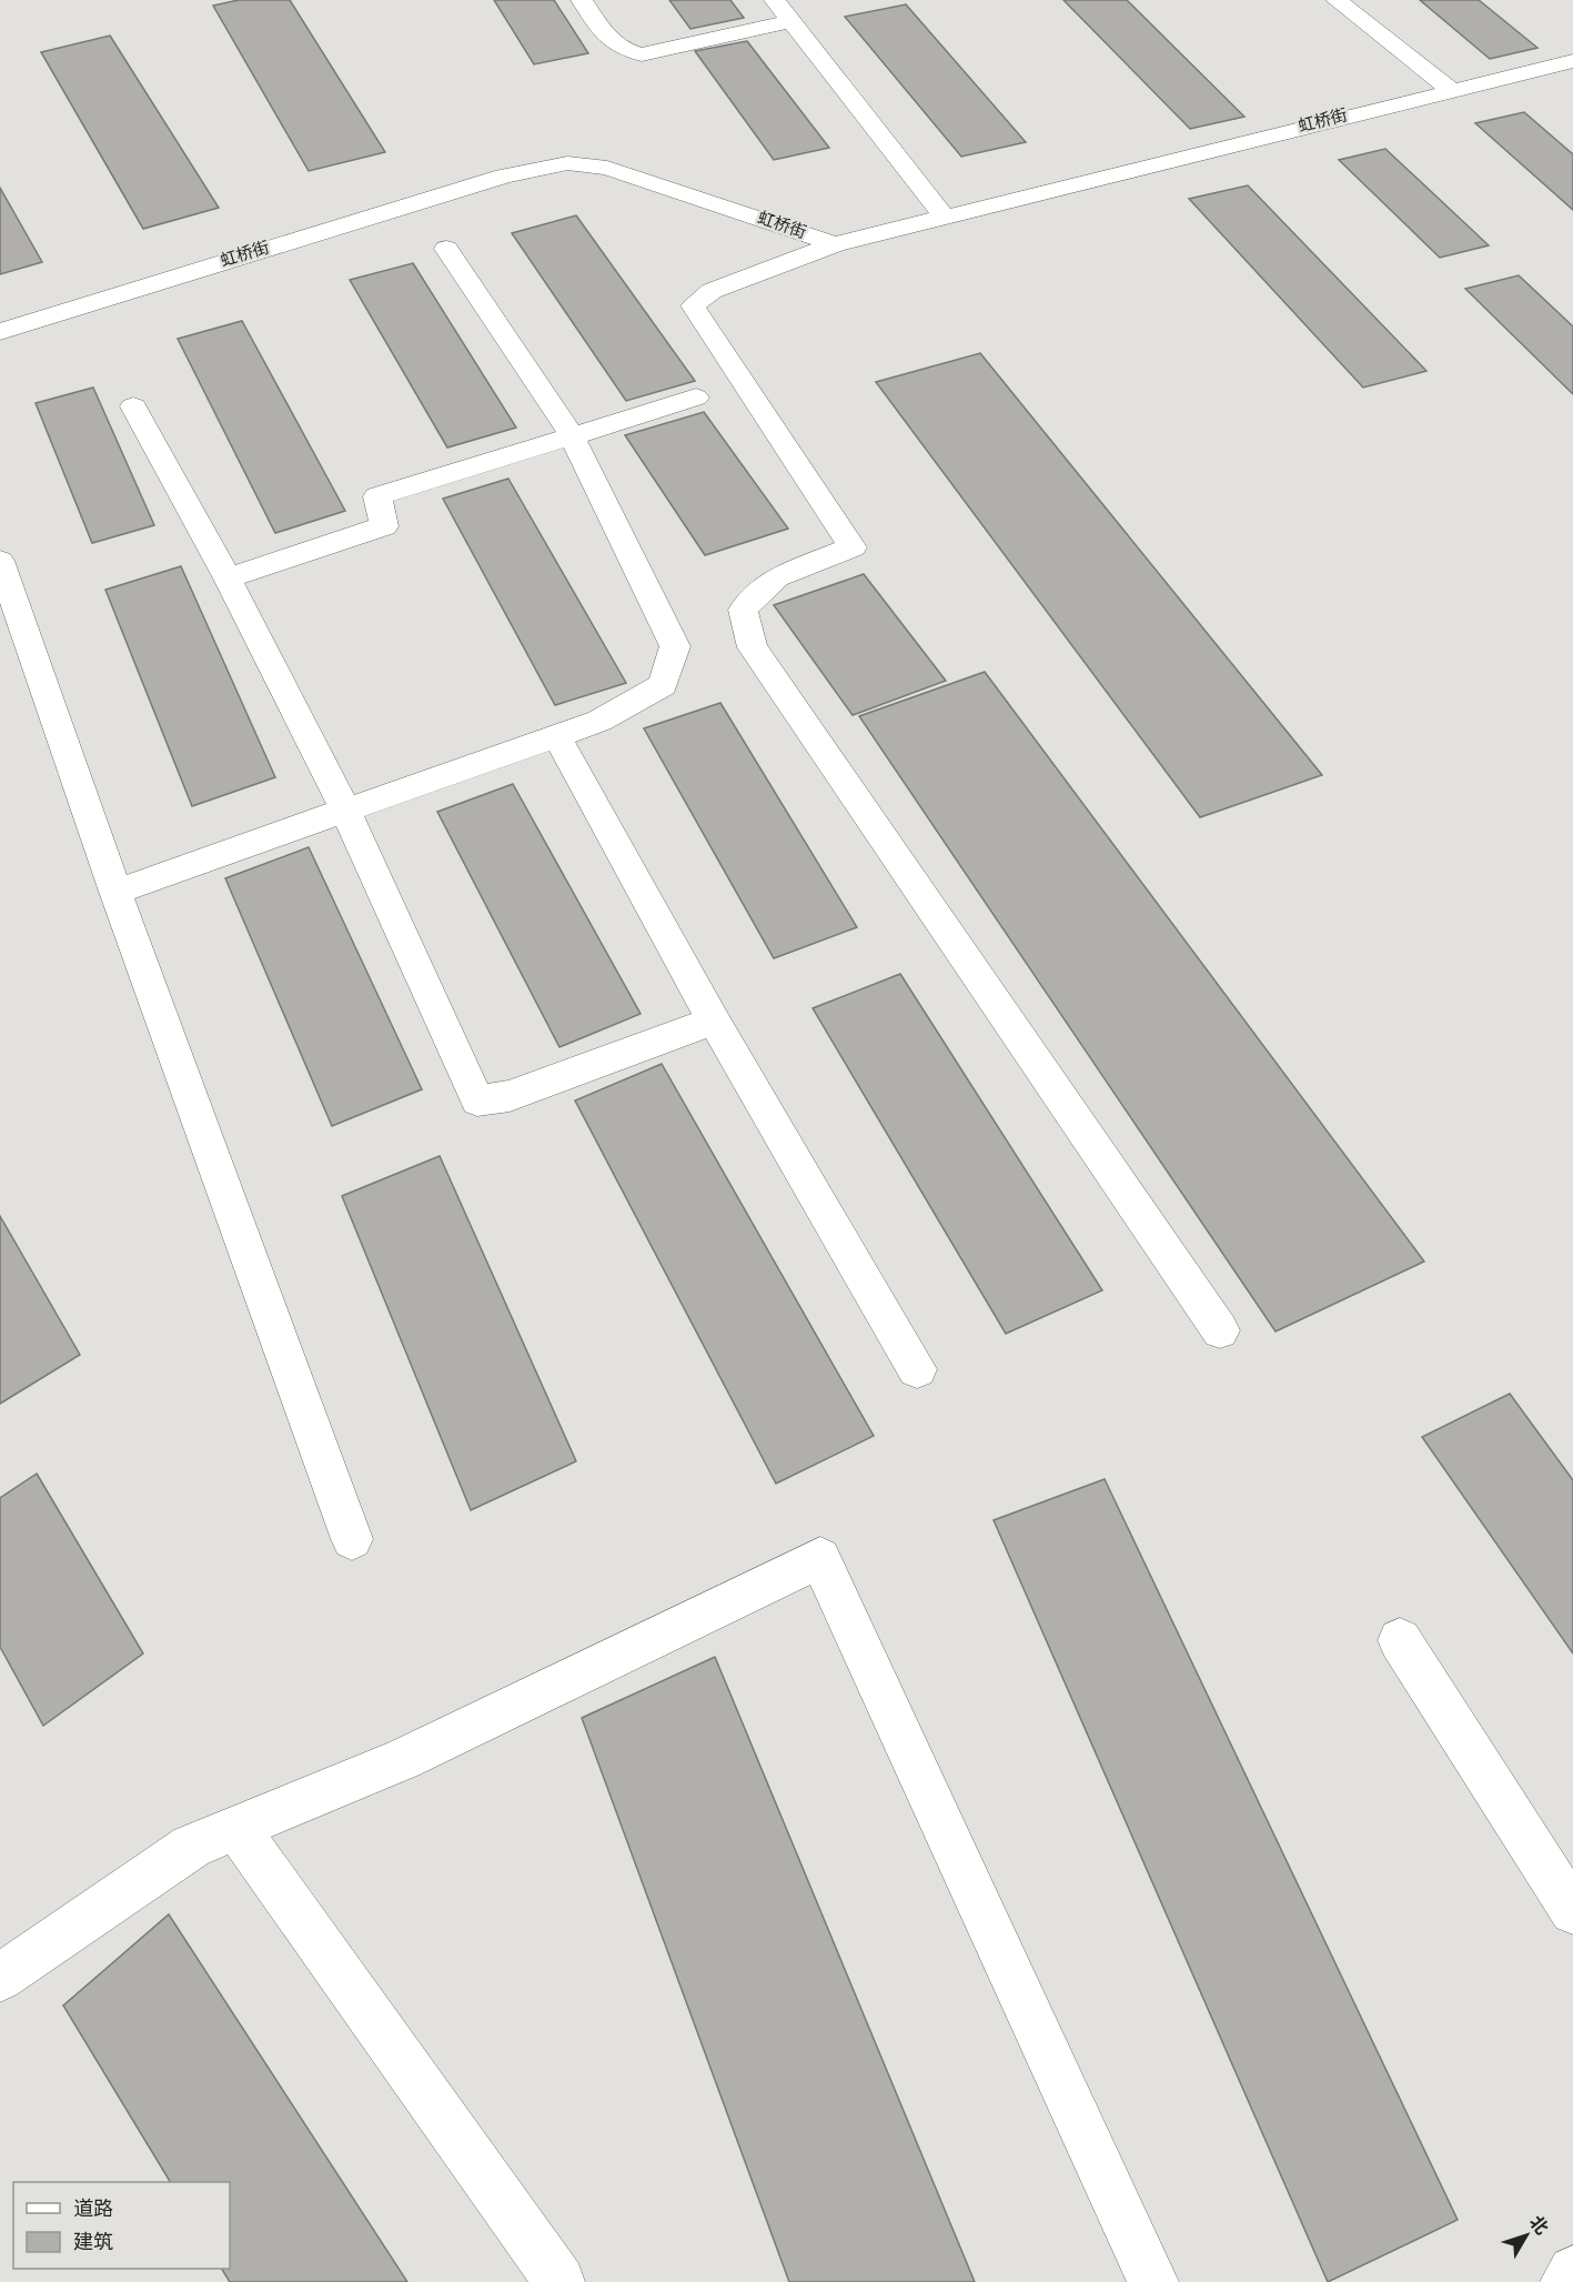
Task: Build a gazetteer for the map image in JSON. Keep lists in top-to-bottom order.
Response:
{
  "streets": {
    "street": ["虹桥街"]
  },
  "legend": ["道路", "建筑"],
  "north": "top right"
}
